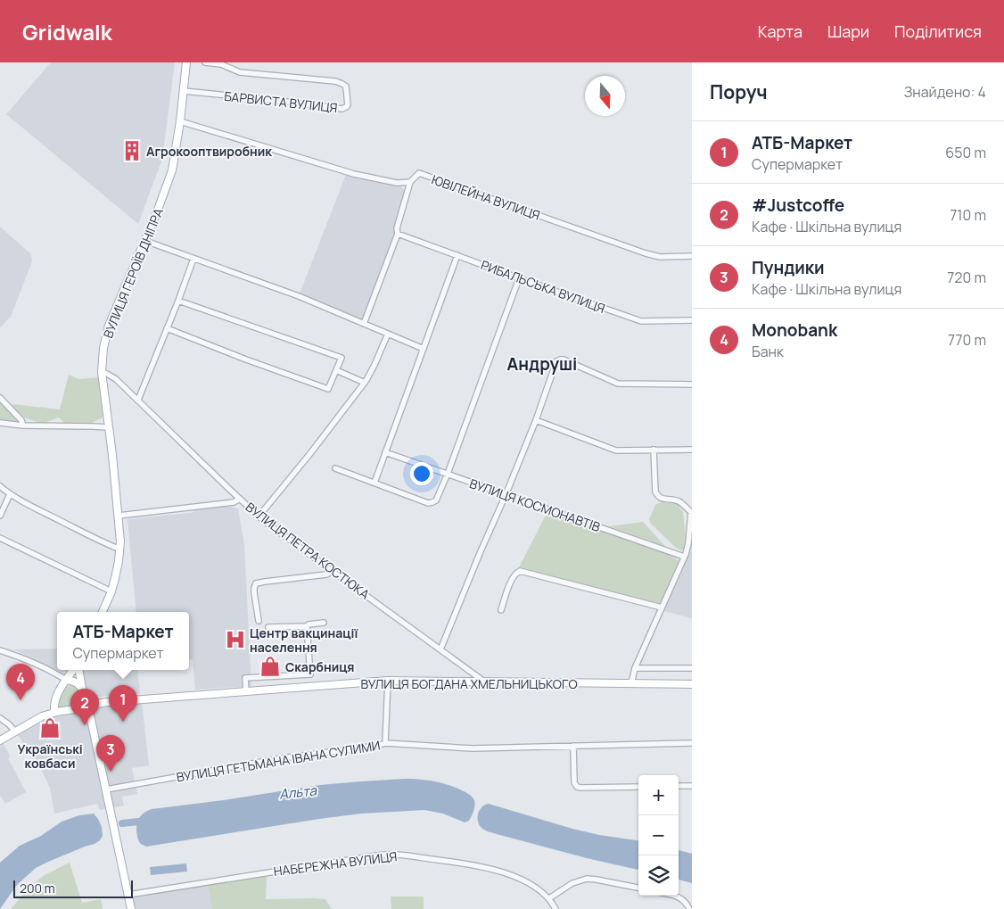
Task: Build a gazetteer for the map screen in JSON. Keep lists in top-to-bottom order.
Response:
{
  "streets": {
    "main road": ["ВУЛИЦЯ ГЕРОЇВ ДНІПРА", "ВУЛИЦЯ БОГДАНА ХМЕЛЬНИЦЬКОГО"],
    "street": [
      "БАРВИСТА ВУЛИЦЯ",
      "ЮВІЛЕЙНА ВУЛИЦЯ",
      "РИБАЛЬСЬКА ВУЛИЦЯ",
      "ВУЛИЦЯ КОСМОНАВТІВ",
      "ВУЛИЦЯ ПЕТРА КОСТЮКА",
      "ВУЛИЦЯ ГЕТЬМАНА ІВАНА СУЛИМИ",
      "НАБЕРЕЖНА ВУЛИЦЯ"
    ]
  },
  "crossings": [
    ["БАРВИСТА ВУЛИЦЯ", "ВУЛИЦЯ ГЕРОЇВ ДНІПРА"],
    ["ЮВІЛЕЙНА ВУЛИЦЯ", "ВУЛИЦЯ ГЕРОЇВ ДНІПРА"],
    ["ВУЛИЦЯ ГЕРОЇВ ДНІПРА", "ВУЛИЦЯ ПЕТРА КОСТЮКА"],
    ["ВУЛИЦЯ ПЕТРА КОСТЮКА", "ВУЛИЦЯ БОГДАНА ХМЕЛЬНИЦЬКОГО"]
  ],
  "districts": ["Андруші"],
  "water": ["Альта"],
  "places": {
    "building": ["Агрокооптвиробник"],
    "hospital": ["Центр вакцинації населення"],
    "shop": ["Скарбниця", "Українські ковбаси"]
  },
  "scale_bar": "200 m",
  "north": "bottom",
  "page": {
    "header": "Gridwalk",
    "nav": ["Карта", "Шари", "Поділитися"],
    "heading": ["Поруч", "Знайдено: 4"],
    "list": [
      {
        "mark": "1",
        "name": "АТБ-Маркет",
        "note": "Супермаркет",
        "value": "650 m"
      },
      {
        "mark": "2",
        "name": "#Justcoffe",
        "note": "Кафе · Шкільна вулиця",
        "value": "710 m"
      },
      {
        "mark": "3",
        "name": "Пундики",
        "note": "Кафе · Шкільна вулиця",
        "value": "720 m"
      },
      {
        "mark": "4",
        "name": "Monobank",
        "note": "Банк",
        "value": "770 m"
      }
    ],
    "popup": ["АТБ-Маркет", "Супермаркет"],
    "pins": [
      "4",
      "1",
      "2",
      "3"
    ],
    "map_buttons": ["+", "−"],
    "scale": "200 m"
  }
}
